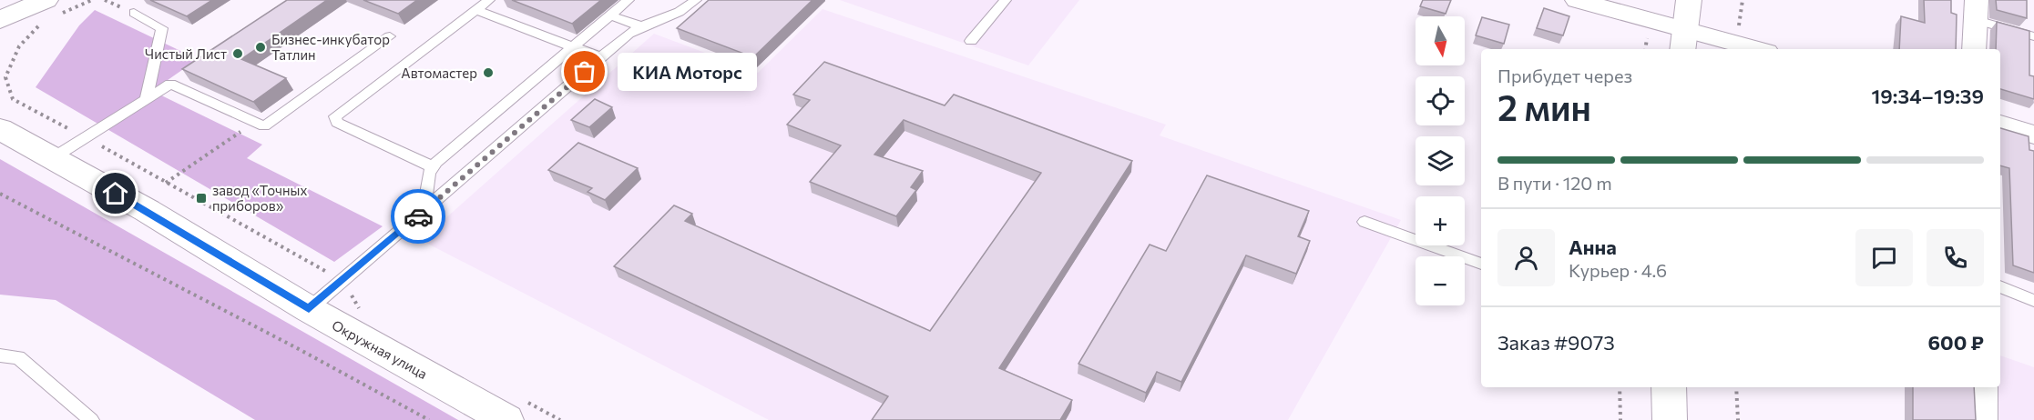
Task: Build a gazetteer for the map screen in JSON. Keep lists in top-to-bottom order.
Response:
{
  "streets": {
    "main road": ["Окружная улица"]
  },
  "places": {
    "other": [
      "Бизнес-инкубатор Татлин",
      "Чистый Лист",
      "КИА Моторс",
      "Автомастер"
    ],
    "transit": ["завод «Точных приборов»"]
  },
  "north": "bottom",
  "page": {
    "map_buttons": ["+", "−"],
    "heading": ["2 мин", "Прибудет через", "19:34–19:39"],
    "panel": [
      "Анна",
      "Курьер · 4.6",
      "Заказ #9073",
      "600 ₽"
    ],
    "bubble": "КИА Моторс",
    "bar": "В пути · 120 m"
  }
}
